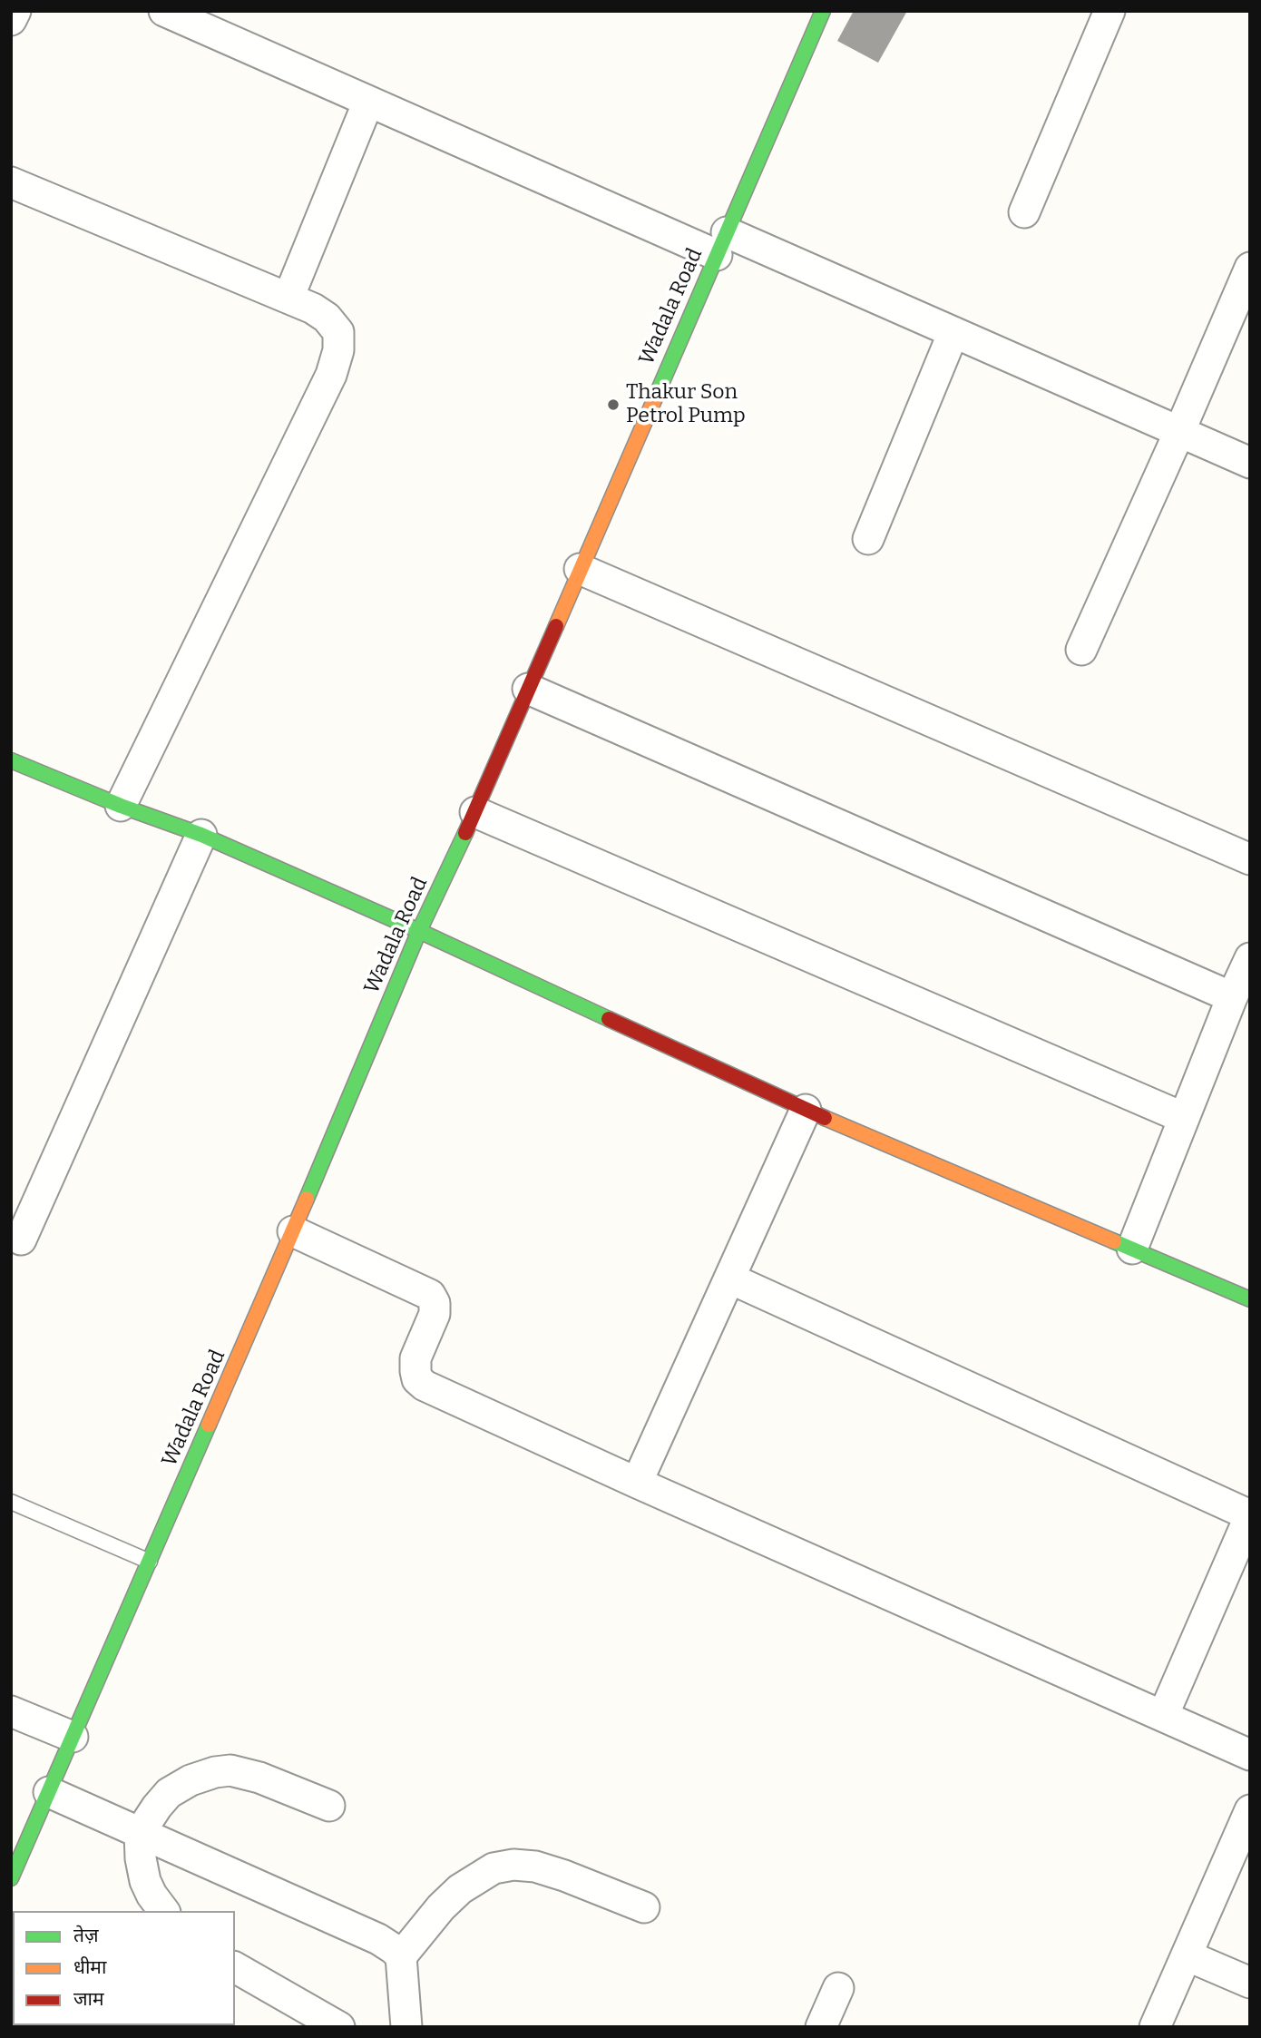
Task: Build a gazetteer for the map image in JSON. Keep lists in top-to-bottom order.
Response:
{
  "streets": {
    "street": ["Wadala Road"]
  },
  "places": ["Thakur Son Petrol Pump"],
  "legend": ["तेज़", "धीमा", "जाम"]
}
